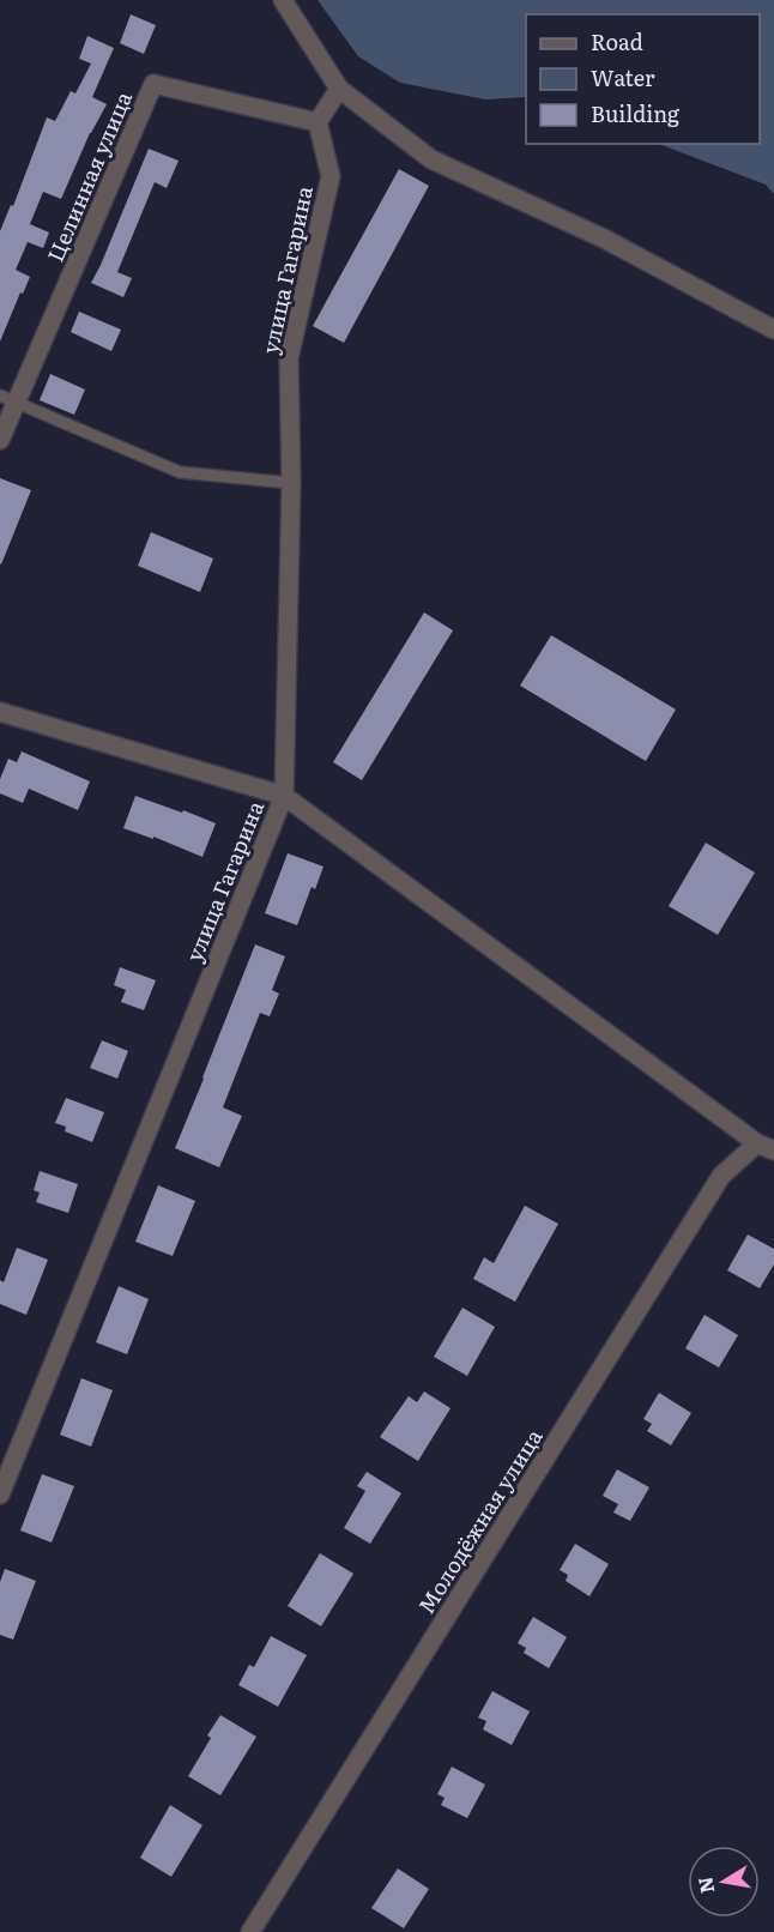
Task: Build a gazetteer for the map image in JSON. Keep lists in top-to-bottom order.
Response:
{
  "streets": {
    "street": ["Целинная улица", "улица Гагарина", "Молодёжная улица"]
  },
  "crossings": [
    ["Целинная улица", "улица Гагарина"]
  ],
  "legend": ["Road", "Water", "Building"],
  "north": "left"
}
